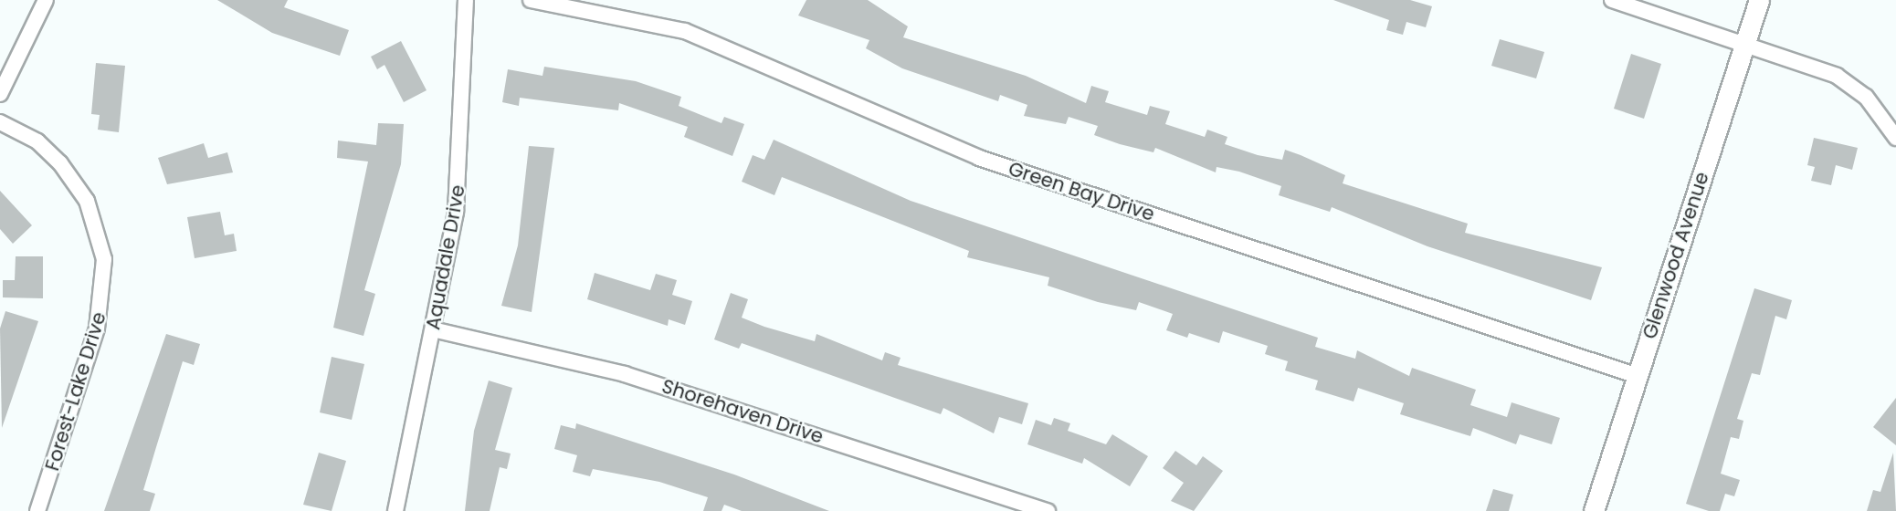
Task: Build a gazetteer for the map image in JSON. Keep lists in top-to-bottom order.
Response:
{
  "streets": {
    "street": [
      "Green Bay Drive",
      "Glenwood Avenue",
      "Aquadale Drive",
      "Forest-Lake Drive",
      "Shorehaven Drive"
    ]
  },
  "crossings": [
    ["Green Bay Drive", "Glenwood Avenue"],
    ["Aquadale Drive", "Shorehaven Drive"]
  ]
}
